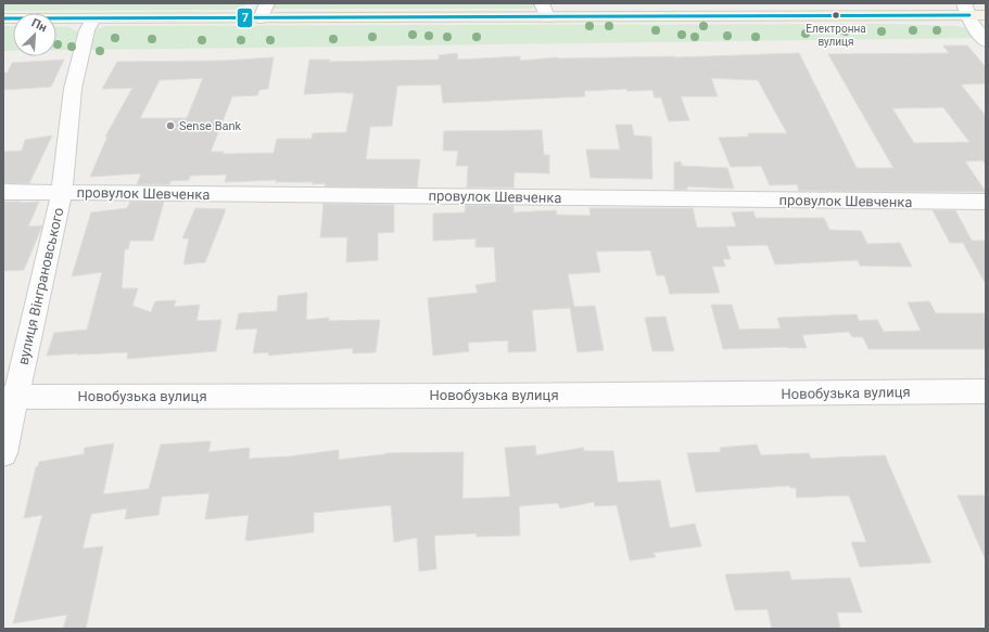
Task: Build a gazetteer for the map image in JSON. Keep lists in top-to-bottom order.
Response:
{
  "streets": {
    "street": ["провулок Шевченка", "вулиця Вінграновського", "Новобузька вулиця"]
  },
  "crossings": [
    ["провулок Шевченка", "вулиця Вінграновського"],
    ["вулиця Вінграновського", "Новобузька вулиця"]
  ],
  "places": ["Електронна вулиця", "Sense Bank"],
  "lines": ["transit line 7"],
  "north": "top right"
}
